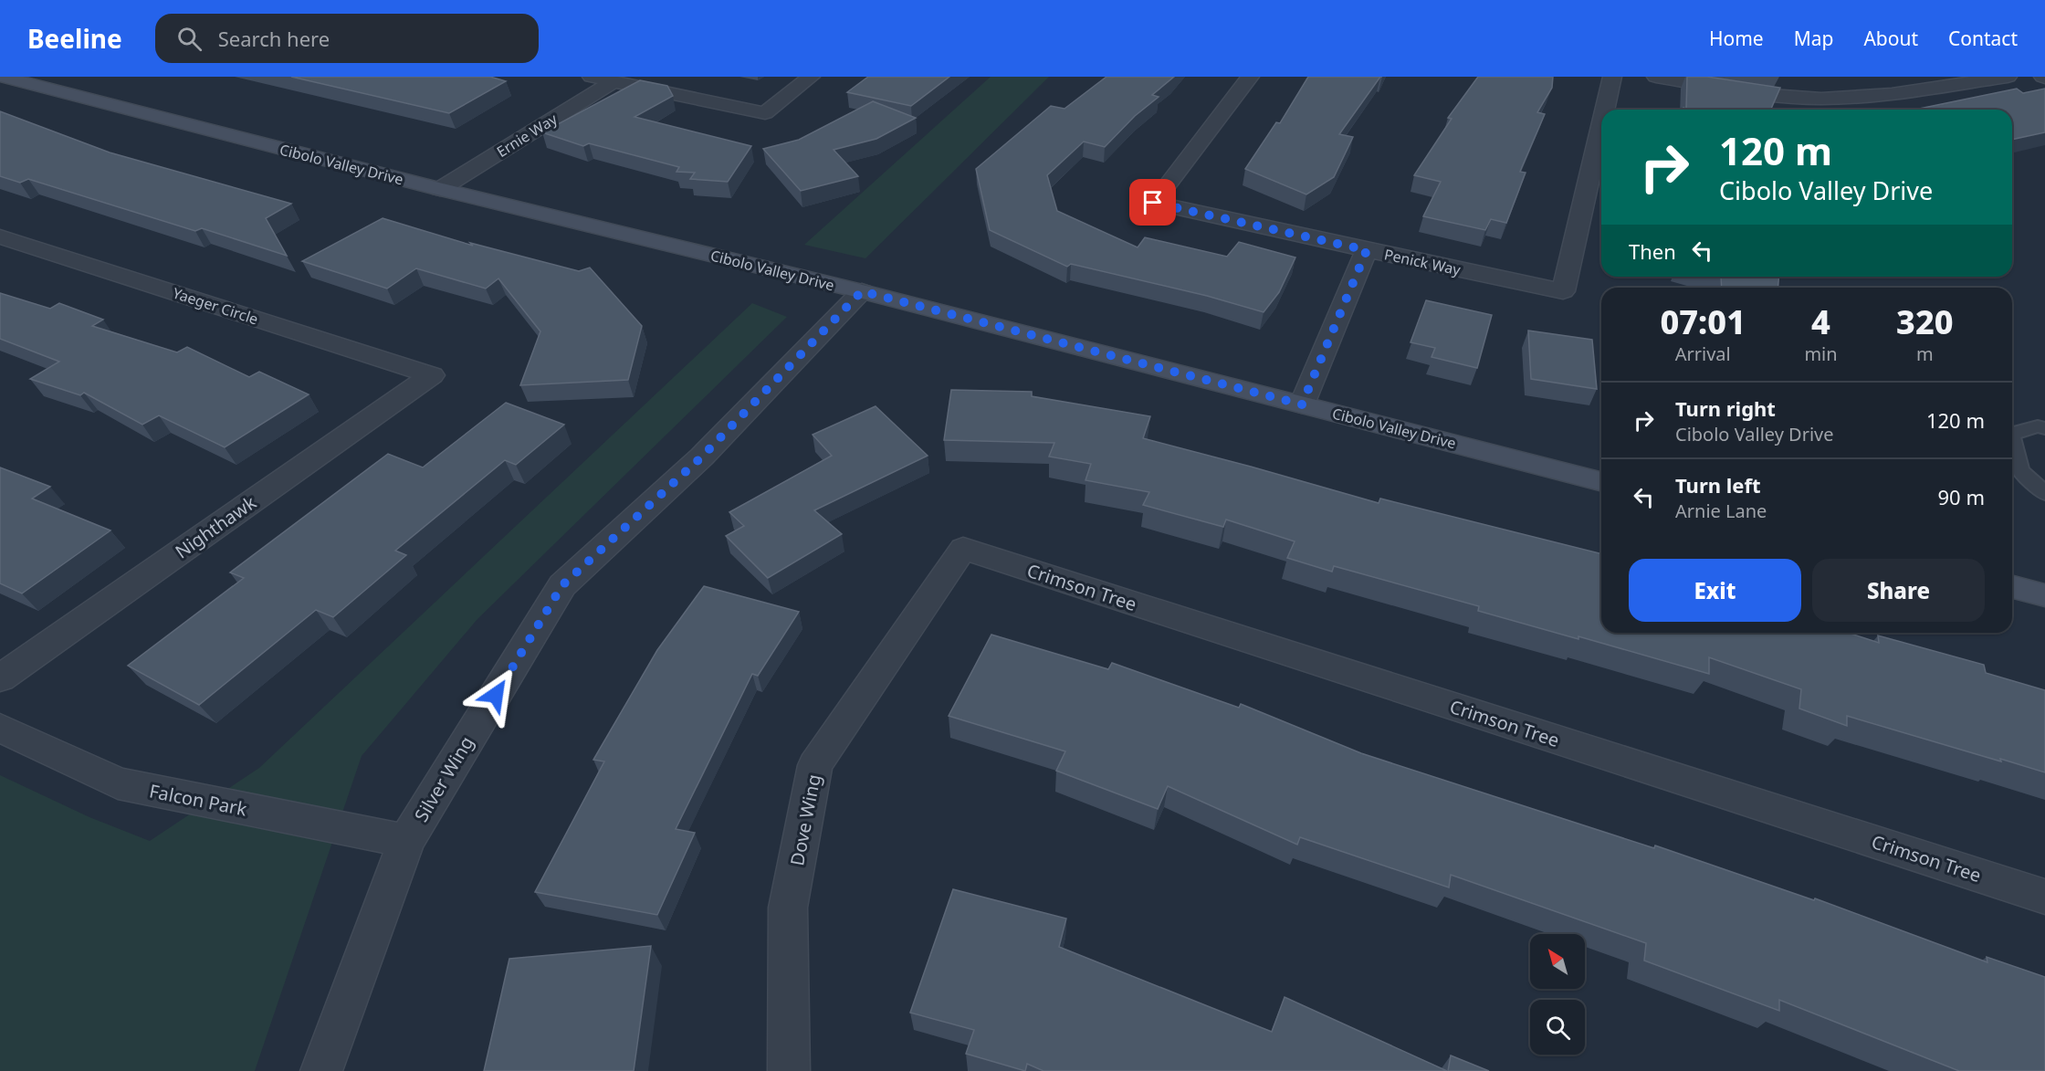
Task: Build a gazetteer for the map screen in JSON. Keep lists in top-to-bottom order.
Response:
{
  "streets": {
    "main road": ["Cibolo Valley Drive"],
    "street": [
      "Ernie Way",
      "Penick Way",
      "Yaeger Circle",
      "Nighthawk",
      "Crimson Tree",
      "Silver Wing",
      "Falcon Park",
      "Dove Wing"
    ]
  },
  "crossings": [
    ["Ernie Way", "Cibolo Valley Drive"],
    ["Cibolo Valley Drive", "Silver Wing"],
    ["Yaeger Circle", "Nighthawk"],
    ["Crimson Tree", "Dove Wing"],
    ["Silver Wing", "Falcon Park"]
  ],
  "north": "top left",
  "page": {
    "header": "Beeline",
    "search": "Search here",
    "nav": [
      "Home",
      "Map",
      "About",
      "Contact"
    ],
    "turn": ["120 m", "Cibolo Valley Drive"],
    "then": "Then",
    "eta": [
      "07:01",
      "Arrival",
      "4",
      "min",
      "320",
      "m"
    ],
    "list": [
      {
        "name": "Turn right",
        "note": "Cibolo Valley Drive",
        "value": "120 m"
      },
      {
        "name": "Turn left",
        "note": "Arnie Lane",
        "value": "90 m"
      }
    ],
    "buttons": ["Exit", "Share"]
  }
}
